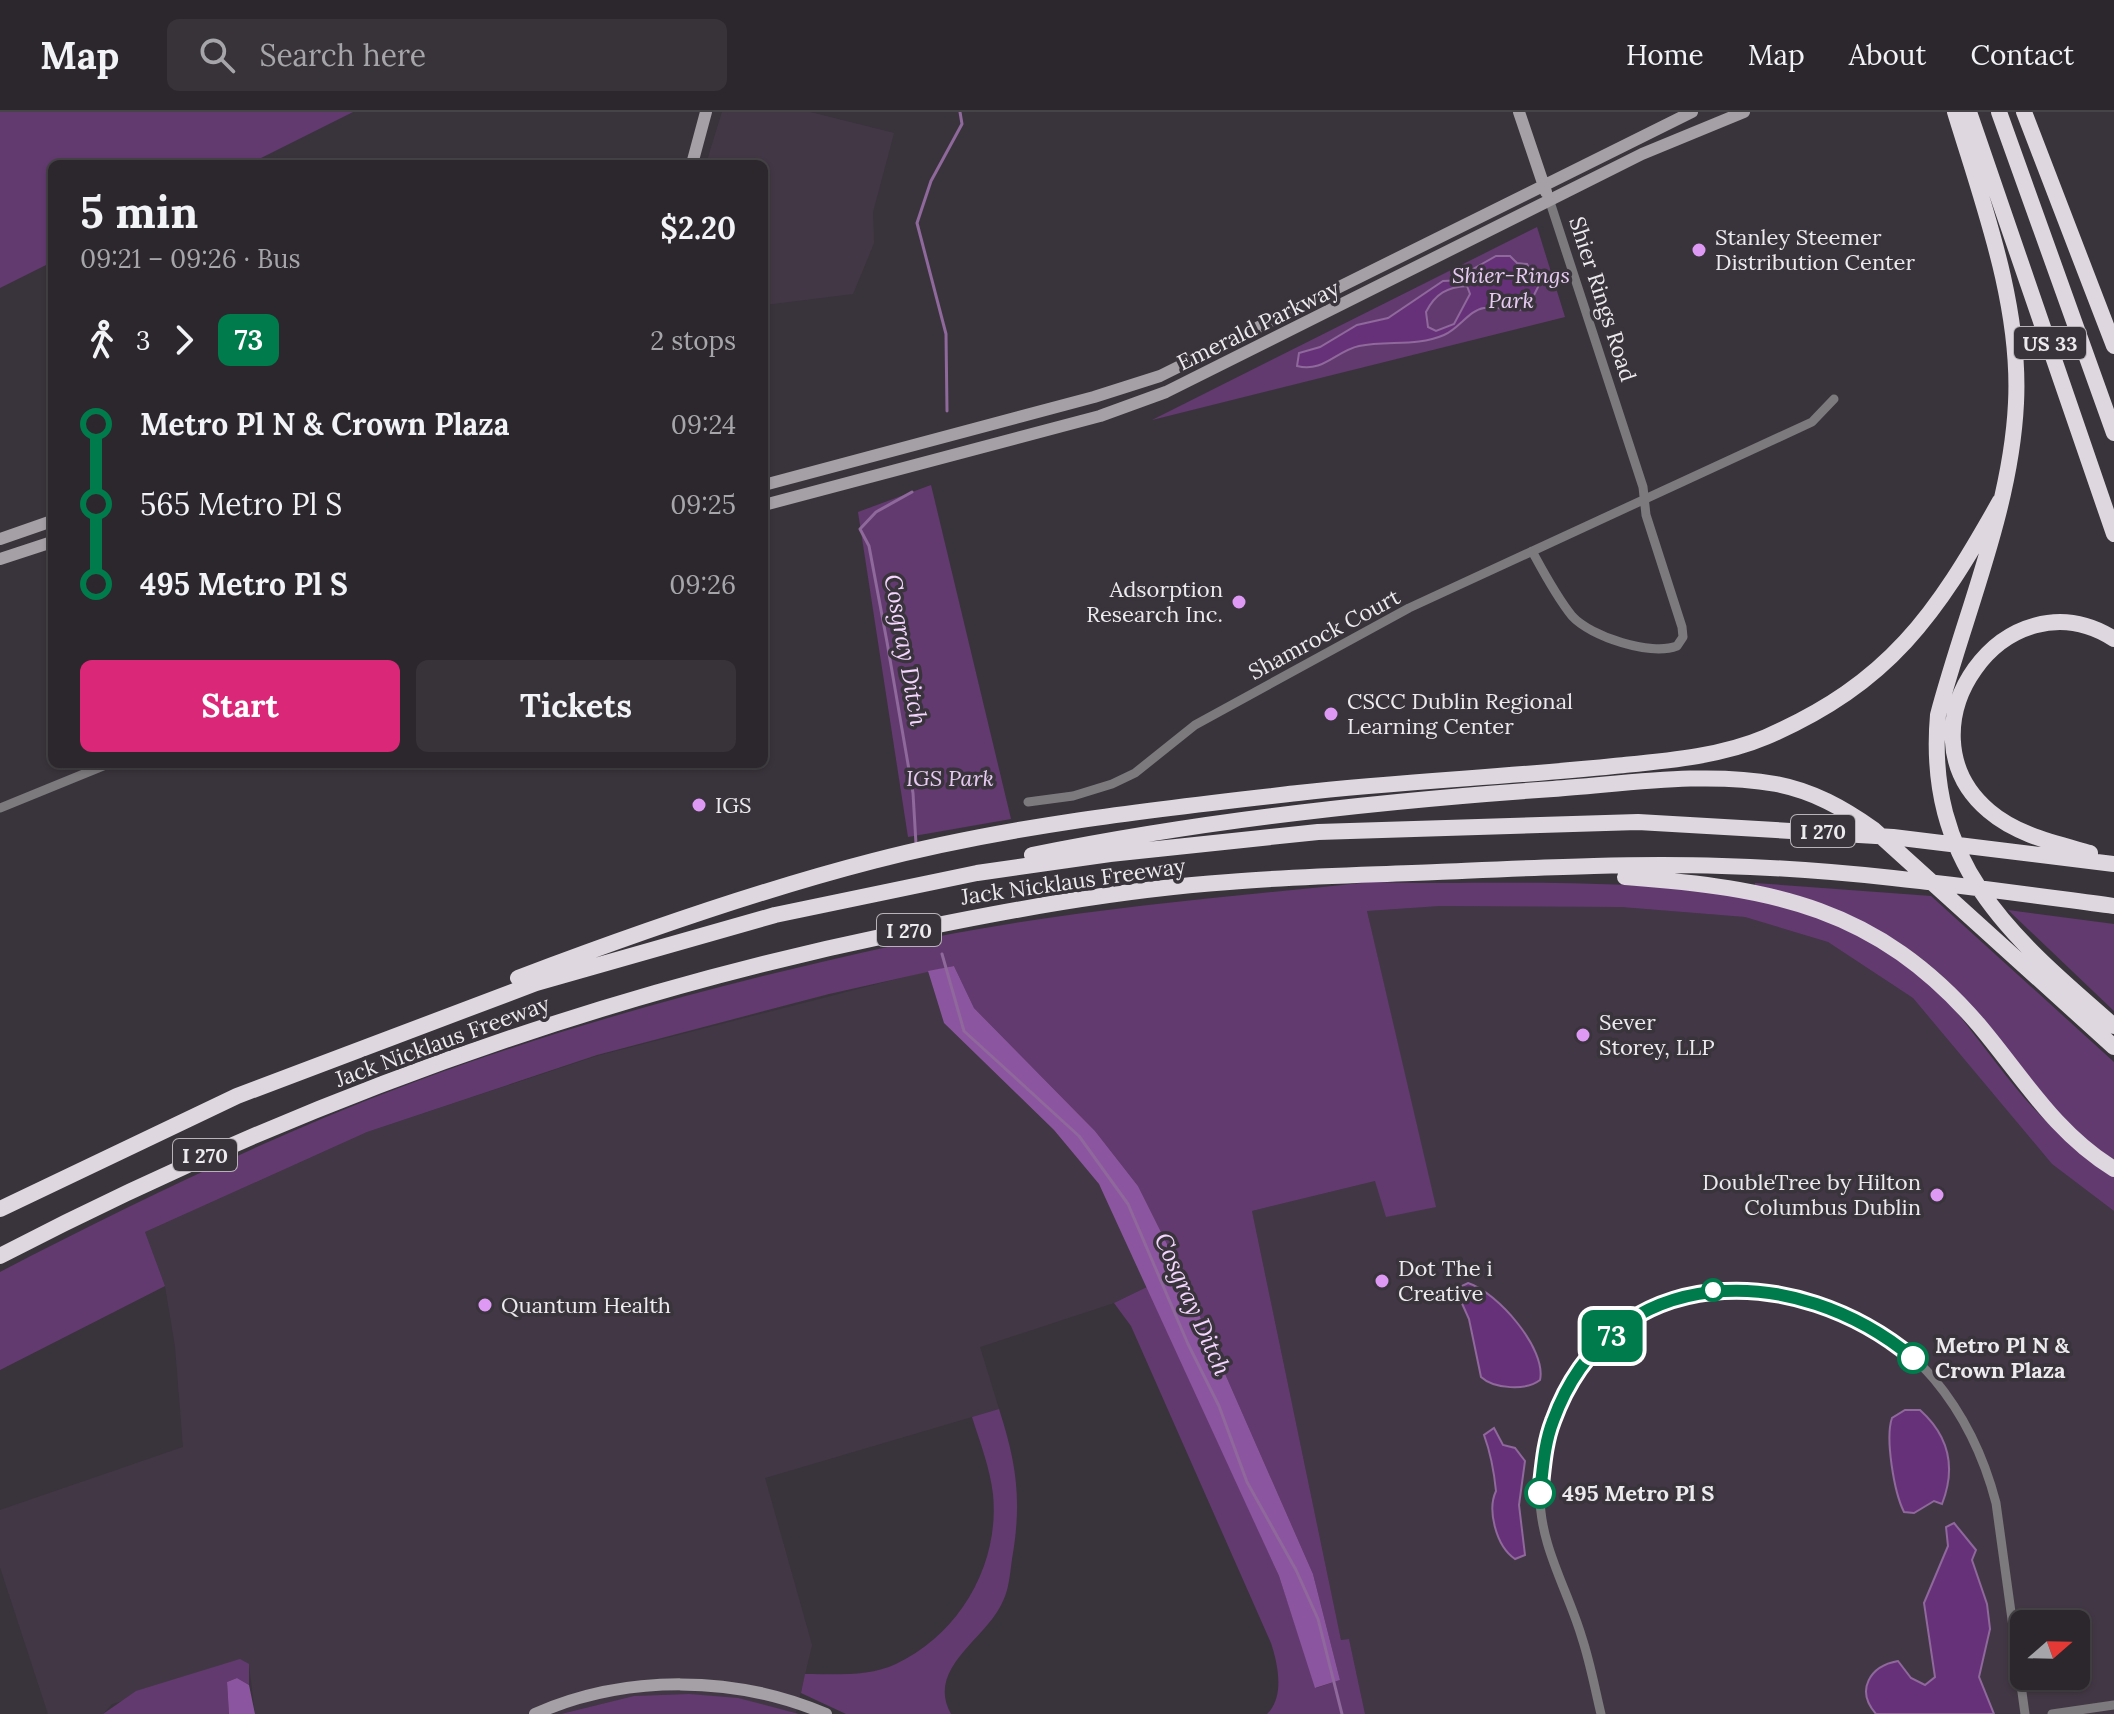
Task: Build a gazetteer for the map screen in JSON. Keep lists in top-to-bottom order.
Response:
{
  "streets": {
    "highway": ["US 33", "I 270", "Jack Nicklaus Freeway"],
    "main road": ["Shier Rings Road", "Emerald Parkway"],
    "street": ["Shamrock Court"]
  },
  "crossings": [
    ["Shier Rings Road", "Emerald Parkway"],
    ["Shier Rings Road", "Shamrock Court"]
  ],
  "water": ["Cosgray Ditch"],
  "parks": ["Shier-Rings Park", "IGS Park"],
  "places": [
    "Stanley Steemer Distribution Center",
    "Adsorption Research Inc.",
    "CSCC Dublin Regional Learning Center",
    "IGS",
    "Sever Storey, LLP",
    "DoubleTree by Hilton Columbus Dublin",
    "Dot The i Creative",
    "Quantum Health",
    "Metro Pl N & Crown Plaza",
    "495 Metro Pl S"
  ],
  "lines": ["bus line 73"],
  "north": "right",
  "page": {
    "header": "Map",
    "search": "Search here",
    "nav": [
      "Home",
      "Map",
      "About",
      "Contact"
    ],
    "on_map": "73",
    "heading": ["5 min", "09:21 – 09:26 · Bus", "$2.20"],
    "legs": ["3", "73", "2 stops"],
    "list": [
      {
        "name": "Metro Pl N & Crown Plaza",
        "value": "09:24"
      },
      {
        "name": "565 Metro Pl S",
        "value": "09:25"
      },
      {
        "name": "495 Metro Pl S",
        "value": "09:26"
      }
    ],
    "buttons": ["Start", "Tickets"]
  }
}
